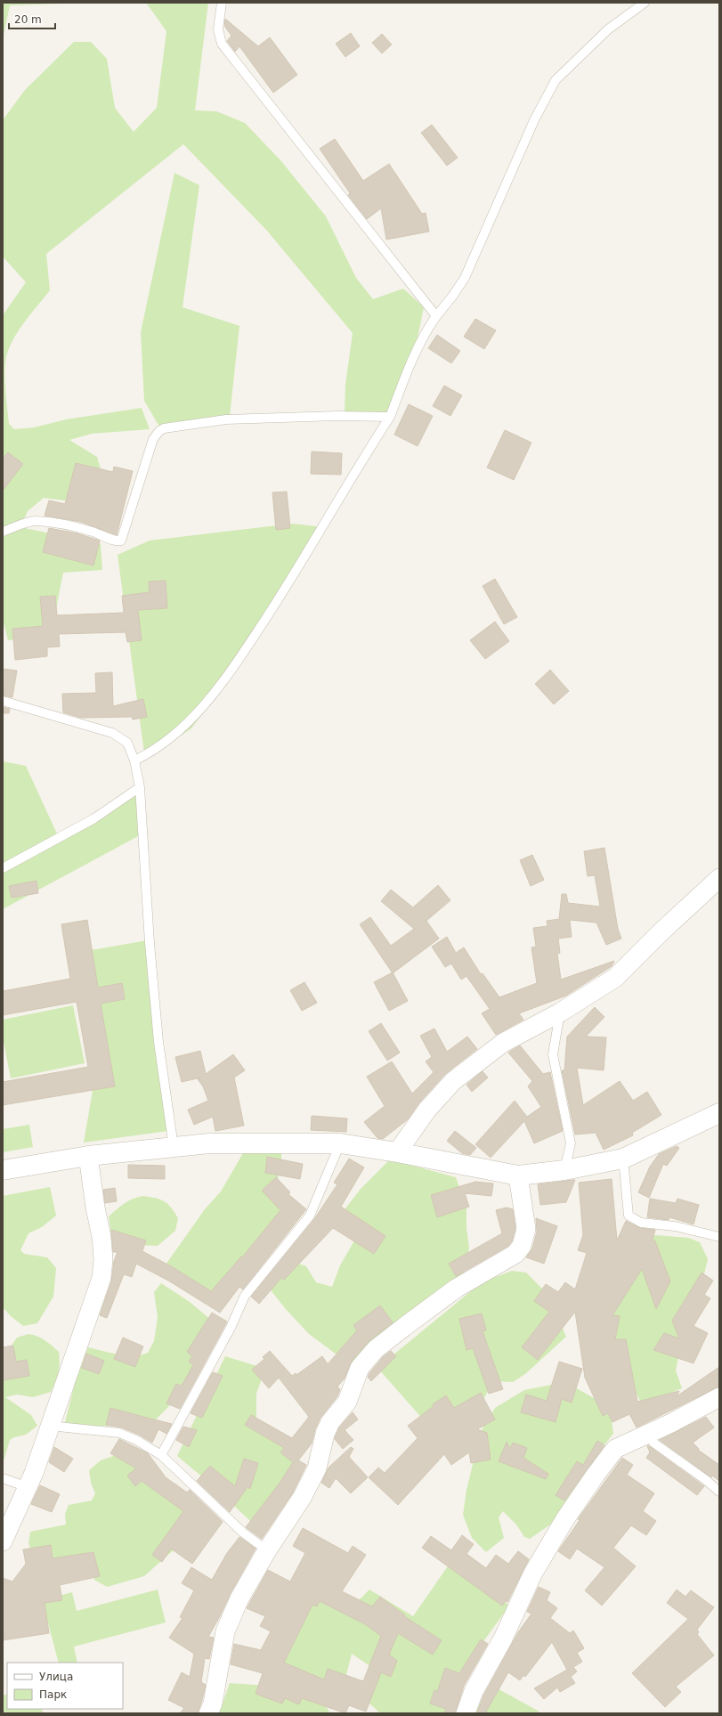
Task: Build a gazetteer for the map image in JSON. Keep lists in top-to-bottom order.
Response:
{
  "legend": ["Улица", "Парк"],
  "scale_bar": "20 m"
}
